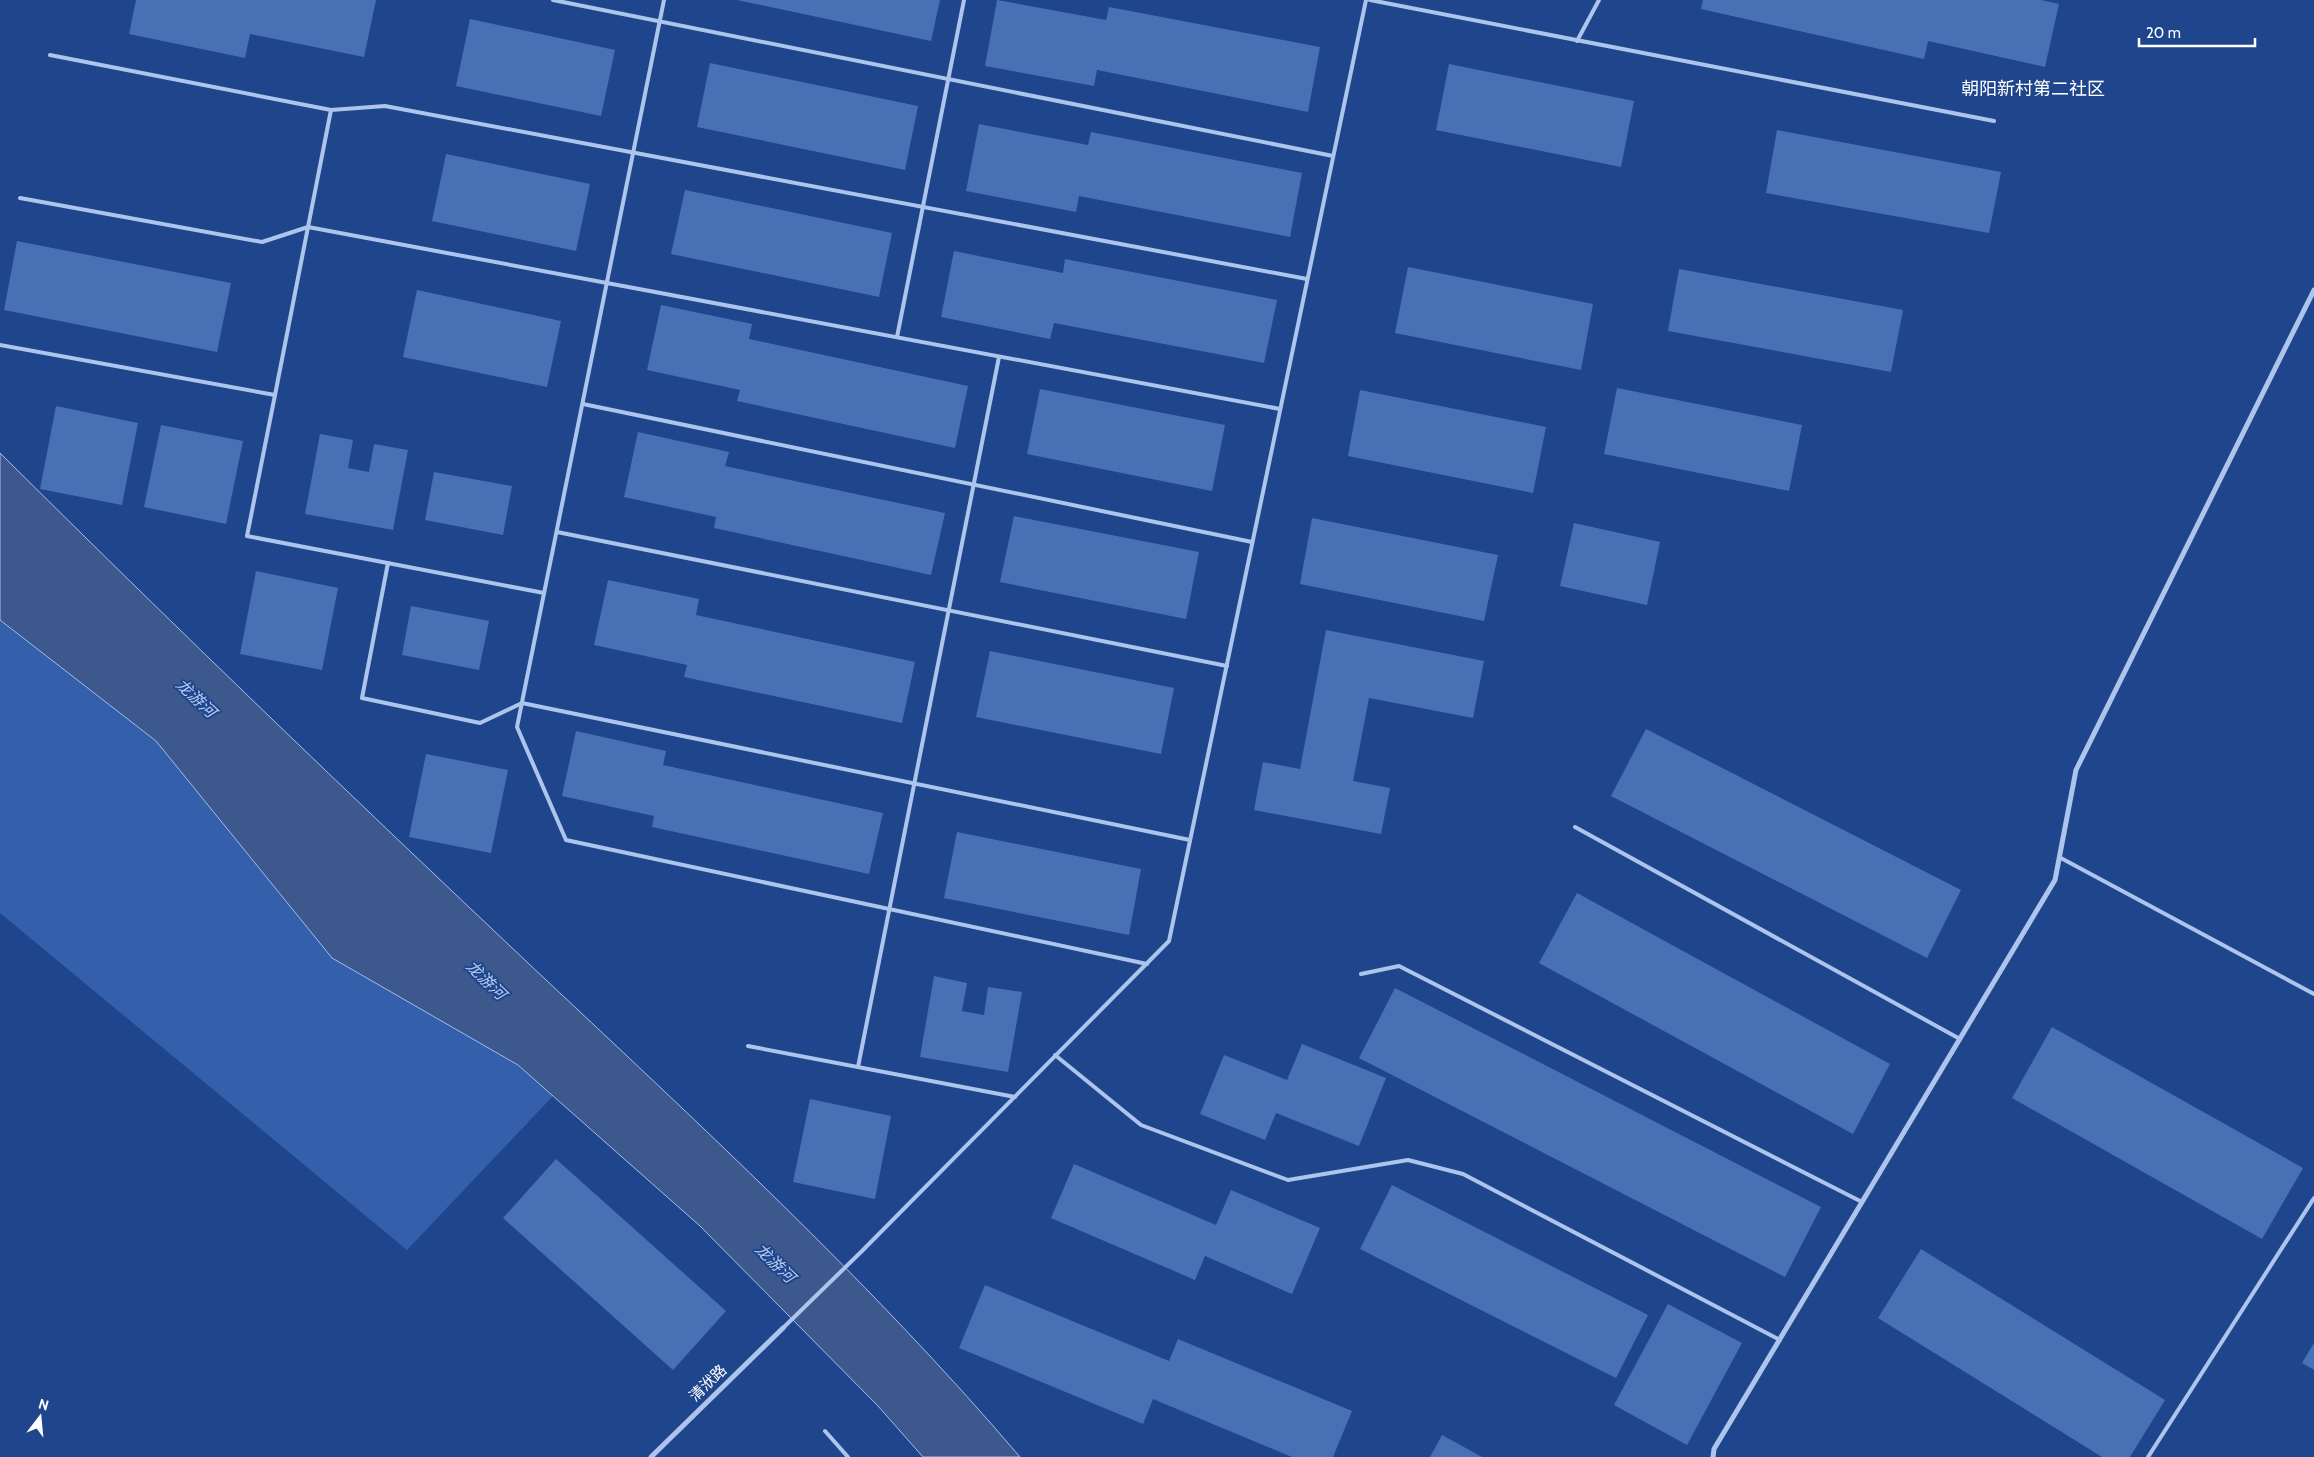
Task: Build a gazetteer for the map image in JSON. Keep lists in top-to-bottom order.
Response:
{
  "streets": {
    "street": ["清洑路"]
  },
  "districts": ["朝阳新村第二社区"],
  "water": ["龙游河"],
  "scale_bar": "20 m",
  "north": "top"
}
